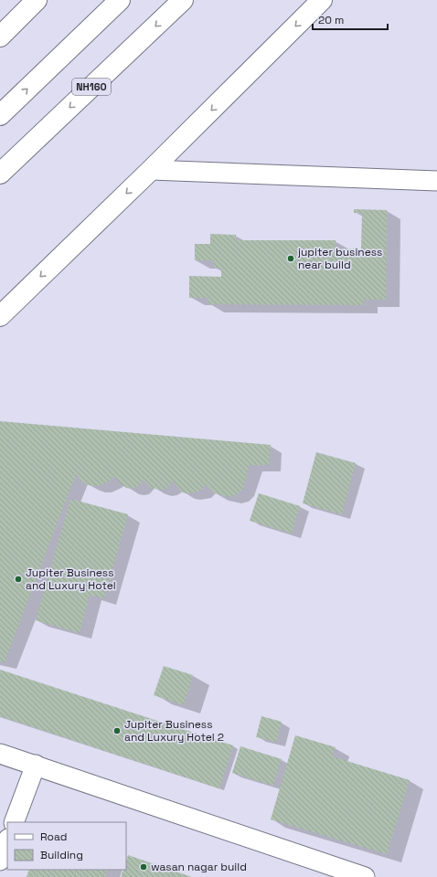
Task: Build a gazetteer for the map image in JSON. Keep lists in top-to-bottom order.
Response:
{
  "streets": {
    "main road": ["NH160"]
  },
  "places": [
    "jupiter business near build",
    "Jupiter Business and Luxury Hotel",
    "Jupiter Business and Luxury Hotel 2",
    "wasan nagar build"
  ],
  "legend": ["Road", "Building"],
  "scale_bar": "20 m"
}
